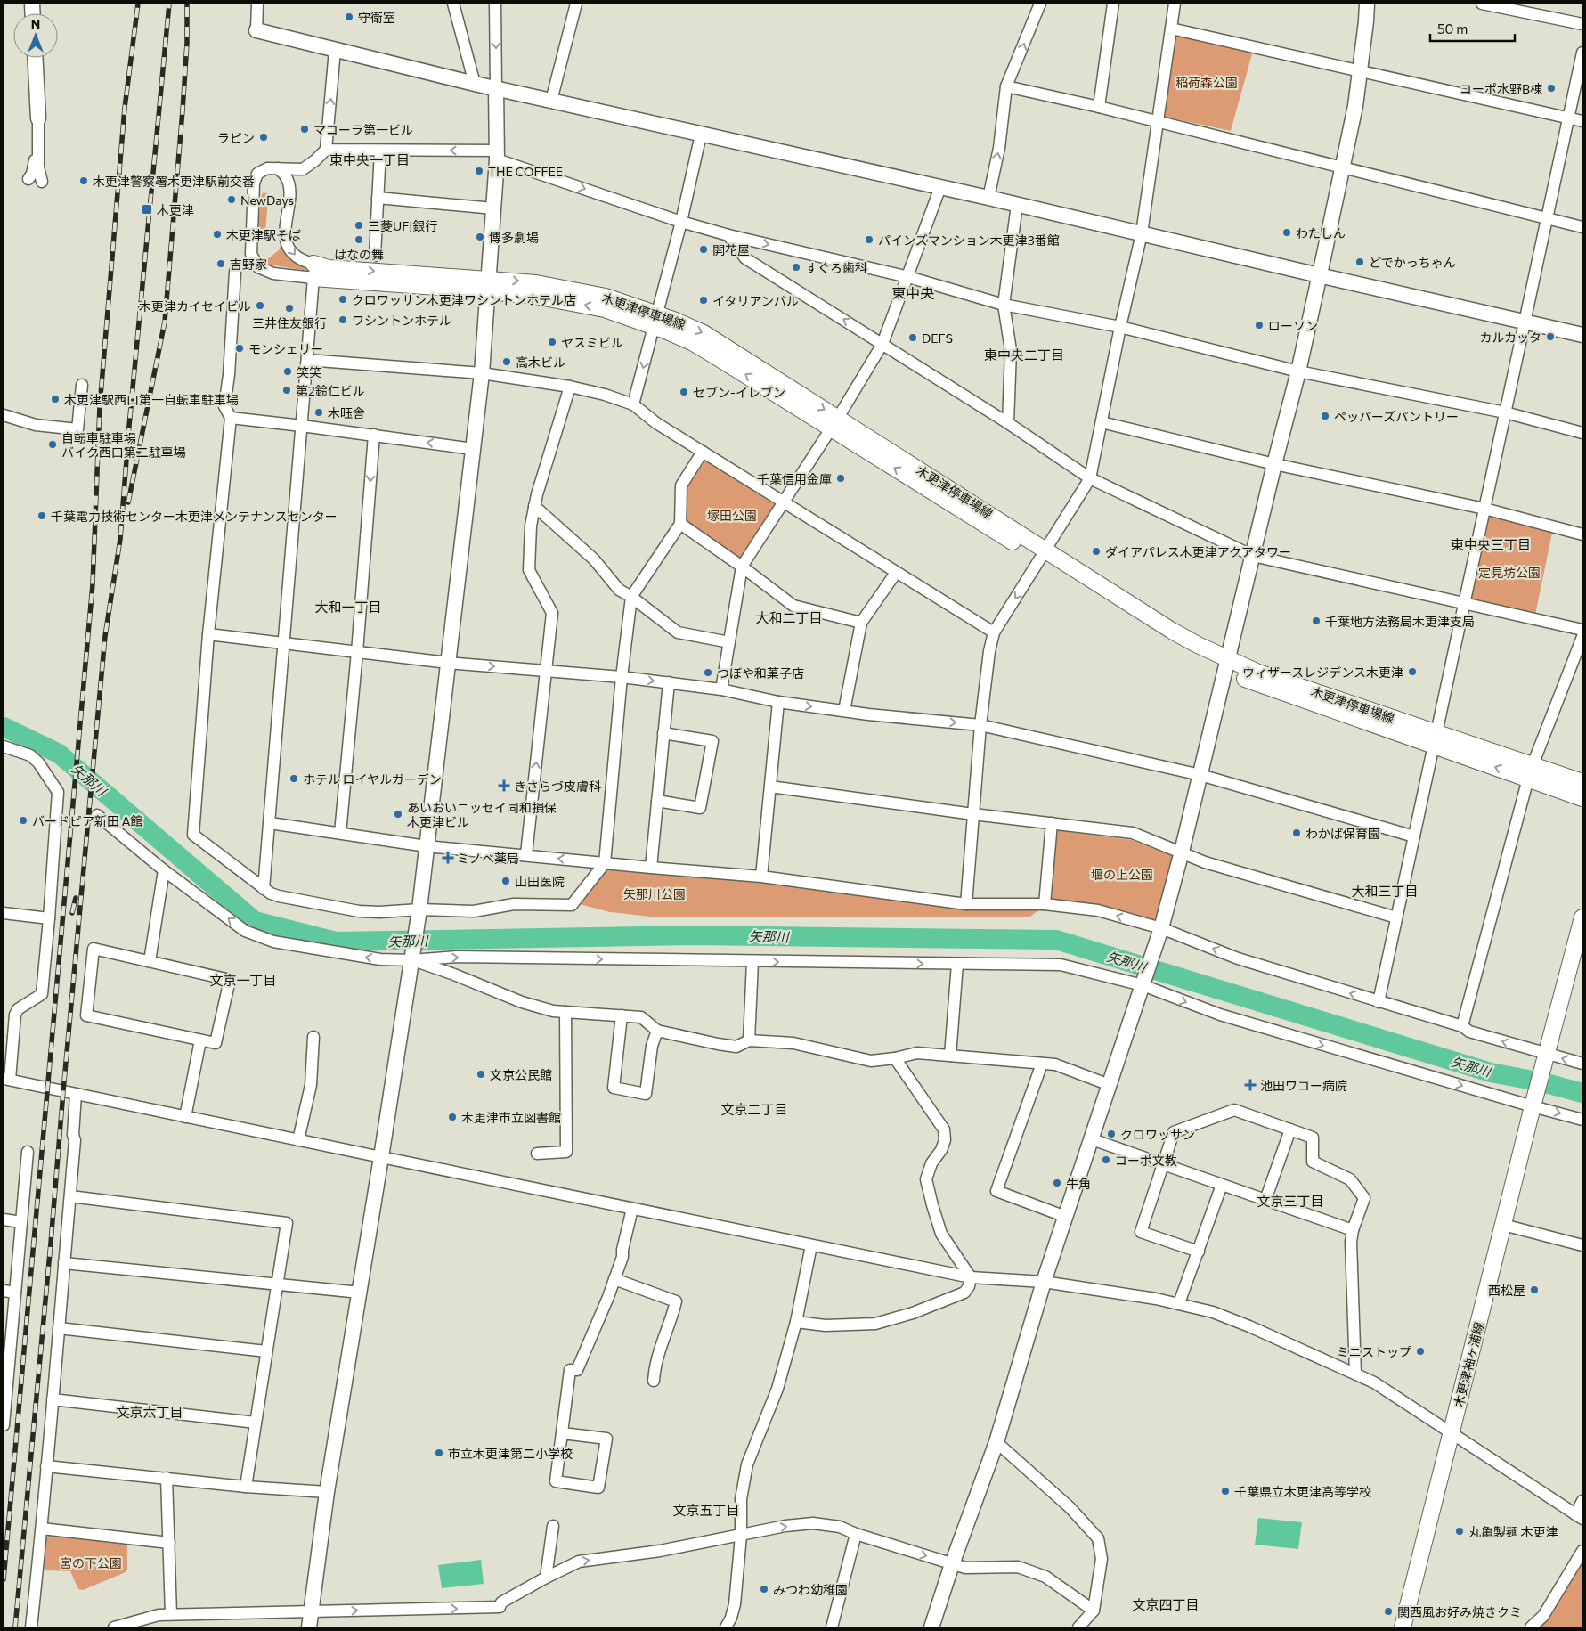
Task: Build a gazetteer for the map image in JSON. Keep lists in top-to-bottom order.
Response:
{
  "streets": {
    "main road": ["木更津停車場線", "木更津袖ヶ浦線"]
  },
  "districts": [
    "東中央一丁目",
    "東中央",
    "東中央二丁目",
    "東中央三丁目",
    "大和一丁目",
    "大和二丁目",
    "大和三丁目",
    "文京一丁目",
    "文京二丁目",
    "文京三丁目",
    "文京六丁目",
    "文京五丁目",
    "文京四丁目"
  ],
  "water": ["矢那川"],
  "parks": [
    "稲荷森公園",
    "塚田公園",
    "定見坊公園",
    "堰の上公園",
    "矢那川公園",
    "宮の下公園"
  ],
  "places": {
    "other": [
      "守衛室",
      "コーポ水野B棟",
      "マコーラ第一ビル",
      "ラビン",
      "THE COFFEE",
      "木更津警察署木更津駅前交番",
      "NewDays",
      "三菱UFJ銀行",
      "わたしん",
      "木更津駅そば",
      "博多劇場",
      "はなの舞",
      "パインズマンション木更津3番館",
      "開花屋",
      "どでかっちゃん",
      "吉野家",
      "すぐろ歯科",
      "クロワッサン木更津ワシントンホテル店",
      "イタリアンバル",
      "木更津カイセイビル",
      "三井住友銀行",
      "ワシントンホテル",
      "ローソン",
      "カルカッタ",
      "DEFS",
      "ヤスミビル",
      "モンシェリー",
      "高木ビル",
      "笑笑",
      "第2鈴仁ビル",
      "セブン-イレブン",
      "木更津駅西口第一自転車駐車場",
      "木𫞂舎",
      "ペッパーズパントリー",
      "自転車駐車場 バイク西口第二駐車場",
      "千葉信用金庫",
      "千葉電力技術センター木更津メンテナンスセンター",
      "ダイアパレス木更津アクアタワー",
      "千葉地方法務局木更津支局",
      "ウィザースレジデンス木更津",
      "つぼや和菓子店",
      "ホテル ロイヤルガーデン",
      "あいおいニッセイ同和損保 木更津ビル",
      "バードピア新田 A館",
      "わかば保育園",
      "山田医院",
      "文京公民館",
      "木更津市立図書館",
      "クロワッサン",
      "コーポ文教",
      "牛角",
      "西松屋",
      "ミニストップ",
      "市立木更津第二小学校",
      "千葉県立木更津高等学校",
      "丸亀製麺 木更津",
      "みつわ幼稚園",
      "関西風お好み焼きクミ"
    ],
    "transit": ["木更津"],
    "health": ["きさらづ皮膚科", "ミノベ薬局", "池田ワコー病院"]
  },
  "scale_bar": "50 m",
  "north": "top"
}
